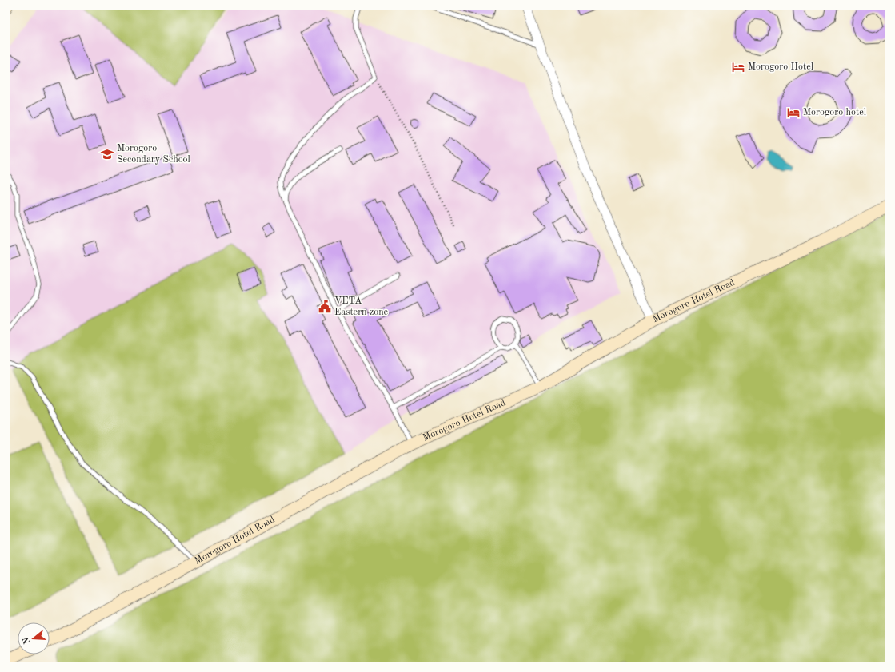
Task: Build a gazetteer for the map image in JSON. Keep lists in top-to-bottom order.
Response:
{
  "streets": {
    "street": ["Morogoro Hotel Road"]
  },
  "places": {
    "hotel": ["Morogoro Hotel", "Morogoro hotel"],
    "school or university": ["Morogoro Secondary School"],
    "public building": ["VETA Eastern zone"]
  },
  "north": "left"
}
